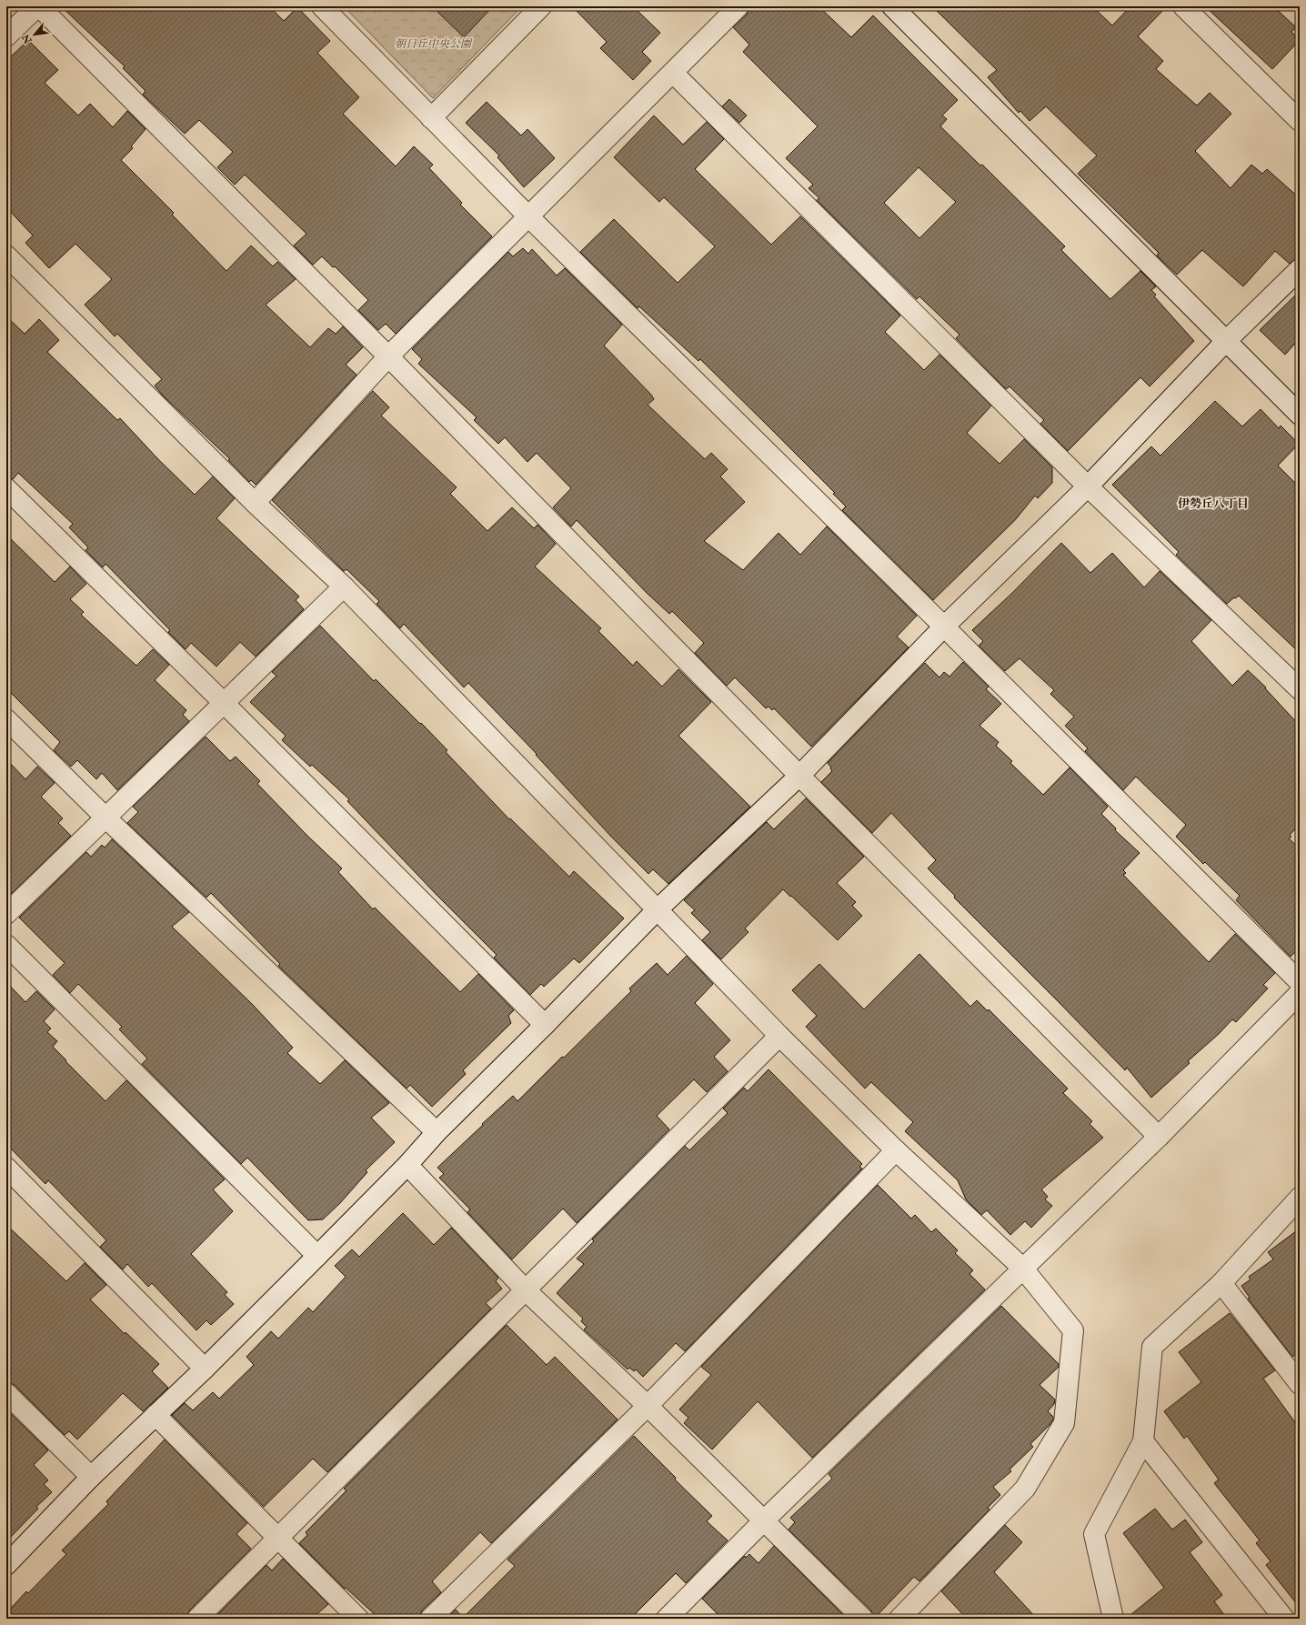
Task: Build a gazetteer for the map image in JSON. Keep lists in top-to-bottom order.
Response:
{
  "districts": ["伊勢丘八丁目"],
  "parks": ["朝日丘中央公園"],
  "north": "bottom left"
}
